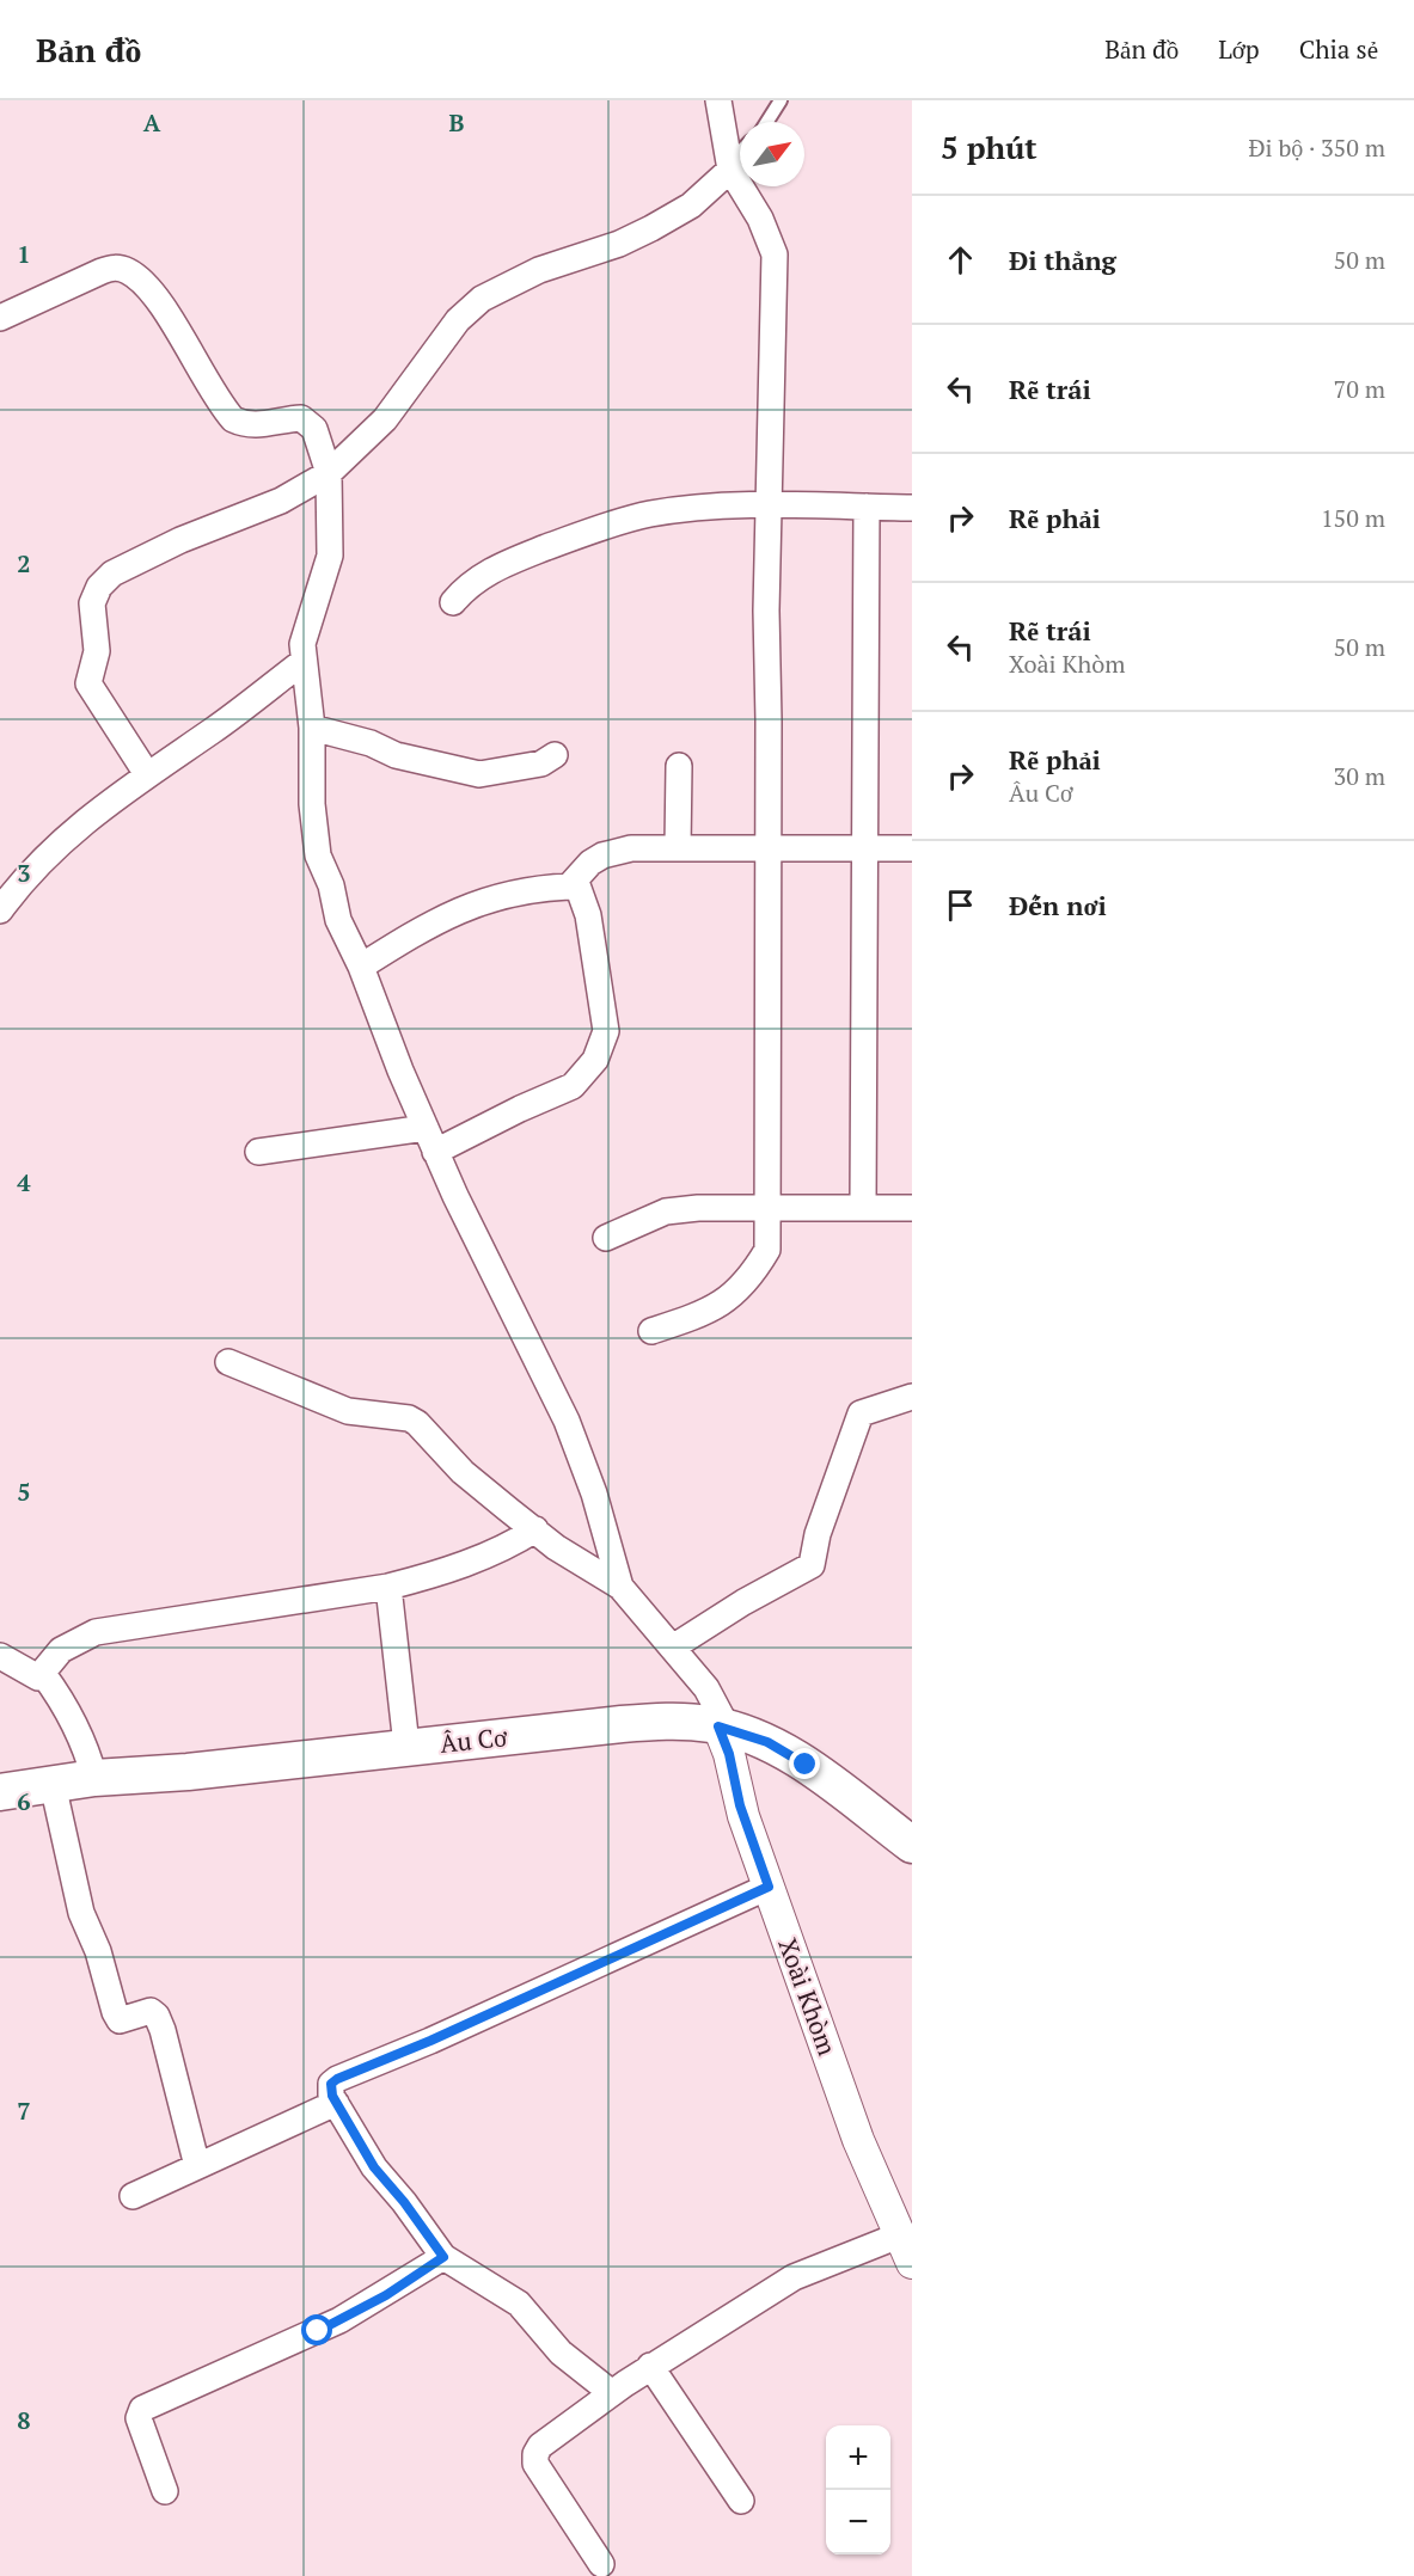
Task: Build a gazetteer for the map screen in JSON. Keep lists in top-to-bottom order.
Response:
{
  "streets": {
    "main road": ["Âu Cơ"],
    "street": ["Xoài Khòm"]
  },
  "crossings": [
    ["Âu Cơ", "Xoài Khòm"]
  ],
  "north": "top right",
  "page": {
    "header": "Bản đồ",
    "nav": ["Bản đồ", "Lớp", "Chia sẻ"],
    "heading": ["5 phút", "Đi bộ · 350 m"],
    "list": [
      ["Đi thẳng", "50 m"],
      ["Rẽ trái", "70 m"],
      ["Rẽ phải", "150 m"],
      ["Rẽ trái", "Xoài Khòm", "50 m"],
      ["Rẽ phải", "Âu Cơ", "30 m"],
      "Đến nơi"
    ],
    "map_buttons": ["+", "−"]
  },
  "grid": {
    "columns": ["A", "B"],
    "rows": [
      "1",
      "2",
      "3",
      "4",
      "5",
      "6",
      "7",
      "8"
    ]
  }
}
